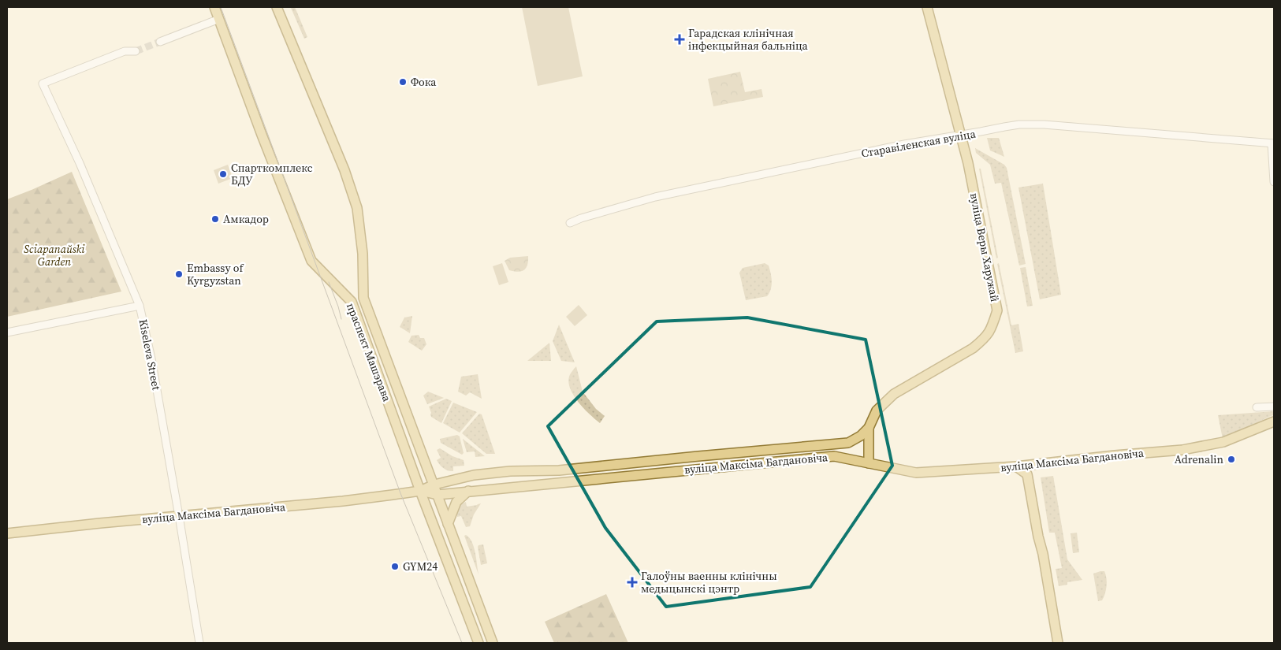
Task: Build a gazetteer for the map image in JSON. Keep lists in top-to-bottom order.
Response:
{
  "streets": {
    "main road": ["вуліца Веры Харужай", "праспект Машэрава", "вуліца Максіма Багдановіча"],
    "street": ["Старавіленская вуліца", "Kiseleva Street"]
  },
  "crossings": [
    ["Старавіленская вуліца", "вуліца Веры Харужай"],
    ["вуліца Веры Харужай", "вуліца Максіма Багдановіча"],
    ["праспект Машэрава", "вуліца Максіма Багдановіча"],
    ["Kiseleva Street", "вуліца Максіма Багдановіча"]
  ],
  "parks": ["Sciapanaŭski Garden"],
  "places": {
    "health": ["Гарадская клінічная інфекцыйная бальніца", "Галоўны ваенны клінічны медыцынскі цэнтр"],
    "other": [
      "Фока",
      "Спарткомплекс БДУ",
      "Амкадор",
      "Embassy of Kyrgyzstan",
      "Adrenalin",
      "GYM24"
    ]
  }
}
